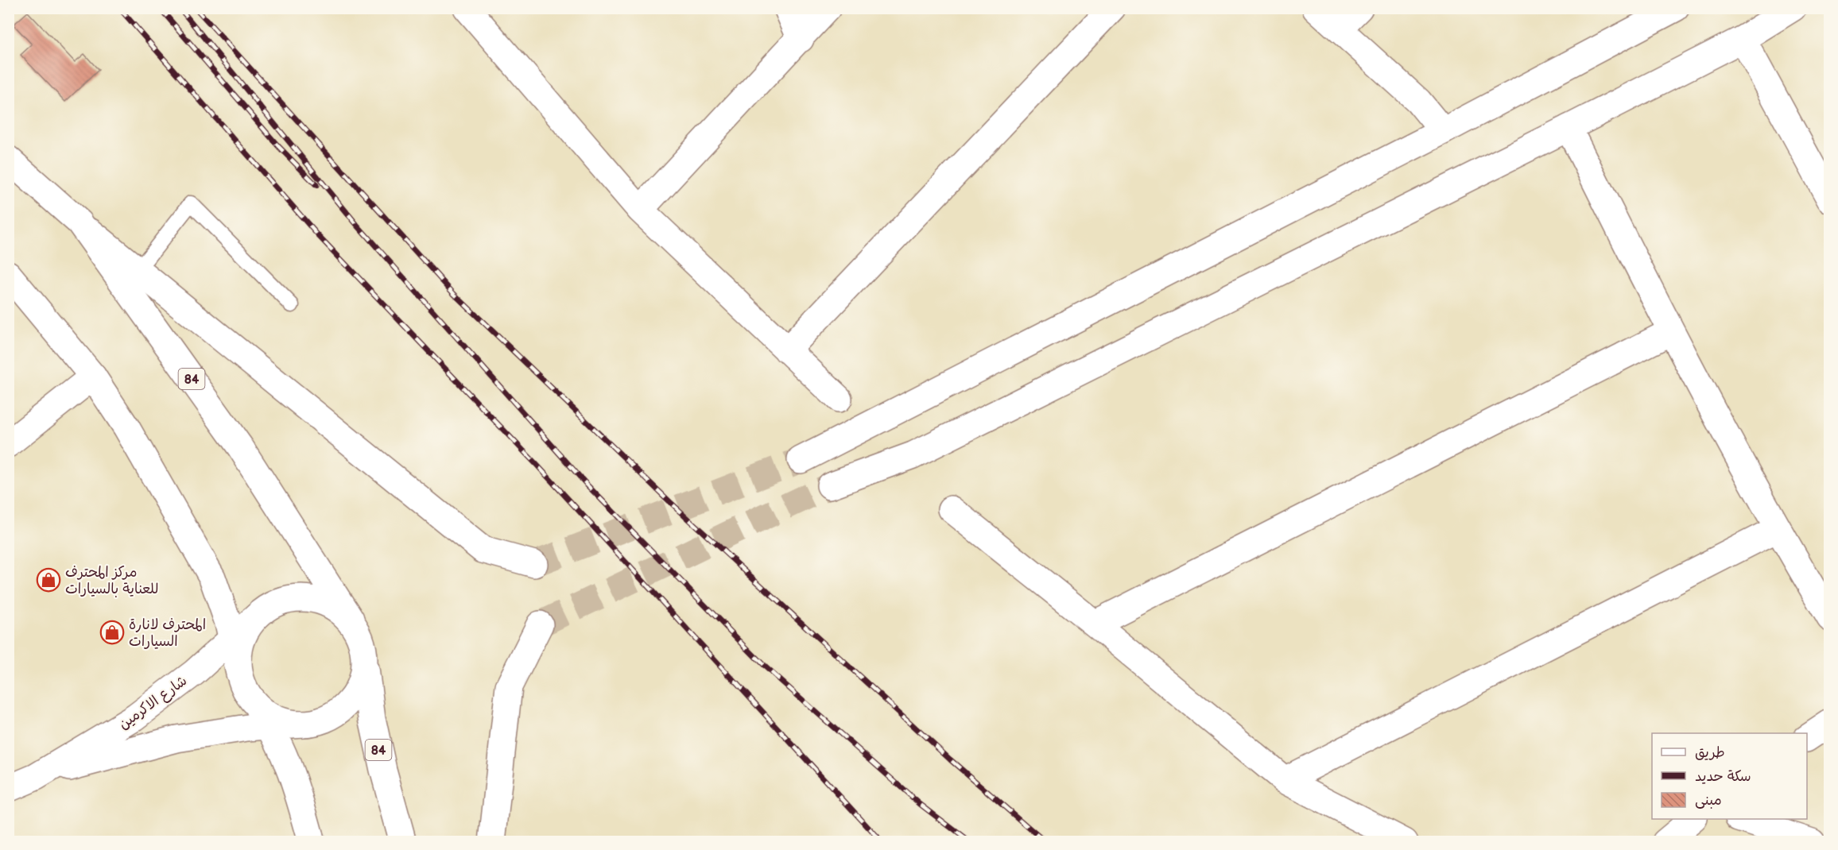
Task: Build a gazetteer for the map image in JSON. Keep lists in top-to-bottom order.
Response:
{
  "streets": {
    "street": ["84", "شارع الاكرمين"]
  },
  "crossings": [
    ["84", "شارع الاكرمين"]
  ],
  "places": {
    "shop": ["مركز المحترف للعناية بالسيارات", "المحترف لانارة السيارات"]
  },
  "legend": ["طريق", "سكة حديد", "مبنى"]
}
